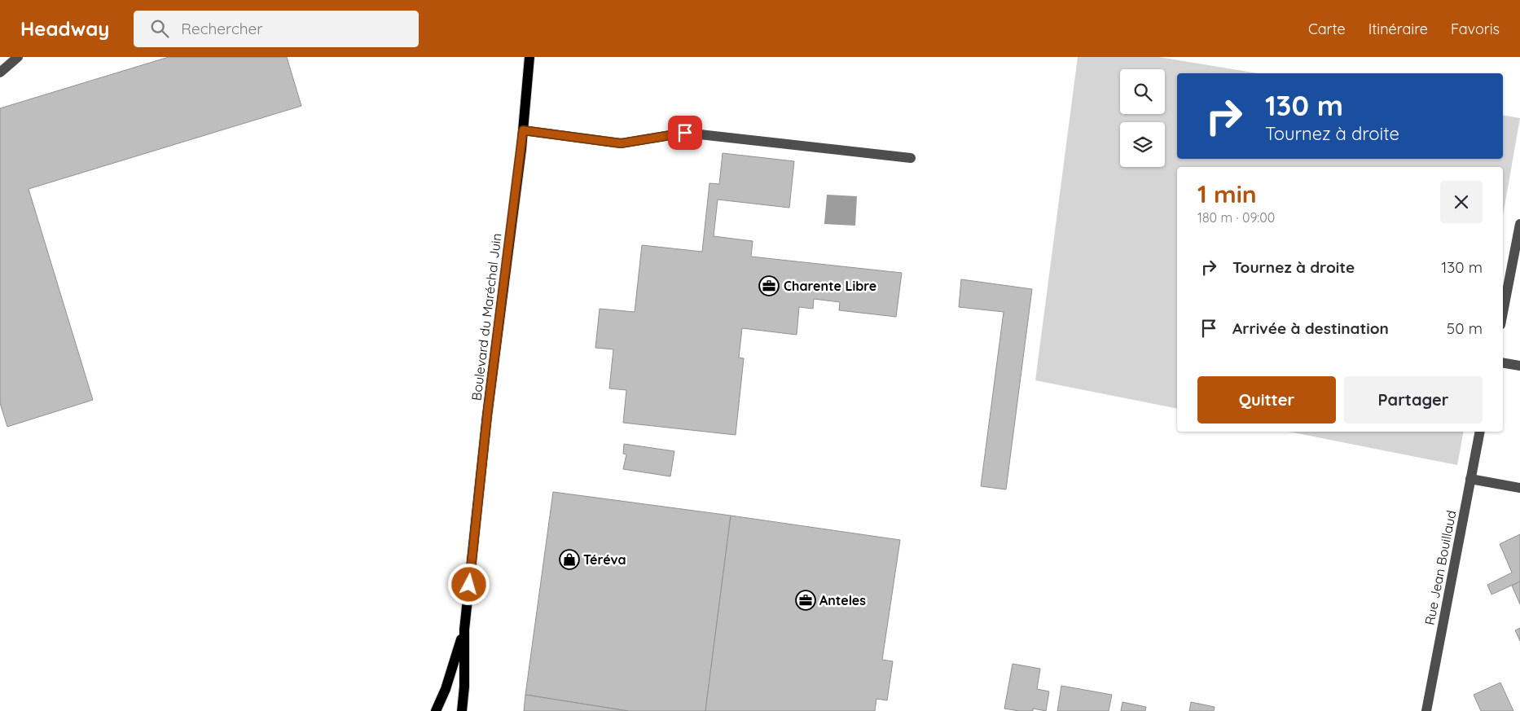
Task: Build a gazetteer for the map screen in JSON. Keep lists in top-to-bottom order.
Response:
{
  "streets": {
    "main road": ["Boulevard du Maréchal Juin"],
    "street": ["Rue Jean Bouillaud"]
  },
  "places": {
    "office": ["Charente Libre", "Anteles"],
    "shop": ["Téréva"]
  },
  "page": {
    "header": "Headway",
    "search": "Rechercher",
    "nav": ["Carte", "Itinéraire", "Favoris"],
    "turn": ["130 m", "Tournez à droite"],
    "heading": ["1 min", "180 m · 09:00"],
    "list": [
      {
        "name": "Tournez à droite",
        "value": "130 m"
      },
      {
        "name": "Arrivée à destination",
        "value": "50 m"
      }
    ],
    "buttons": ["Quitter", "Partager"]
  }
}
